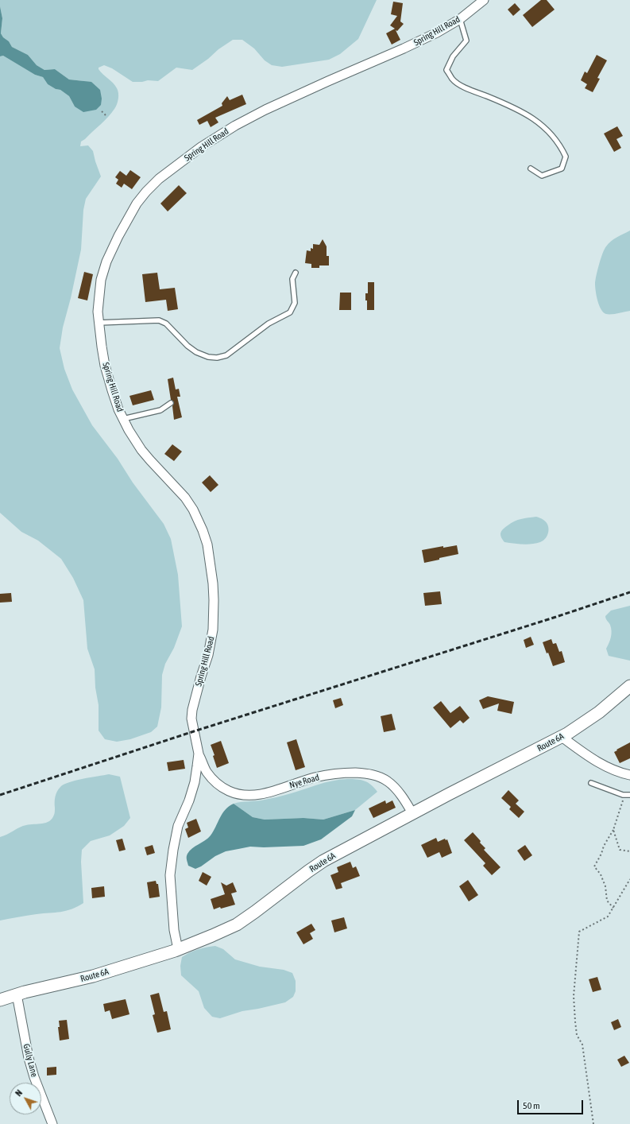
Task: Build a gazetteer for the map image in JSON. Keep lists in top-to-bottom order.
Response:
{
  "streets": {
    "main road": ["Route 6A"],
    "street": ["Spring Hill Road", "Nye Road", "Gully Lane"]
  },
  "crossings": [
    ["Spring Hill Road", "Route 6A"],
    ["Spring Hill Road", "Nye Road"],
    ["Route 6A", "Nye Road"],
    ["Route 6A", "Gully Lane"]
  ],
  "scale_bar": "50 m",
  "north": "top left"
}
